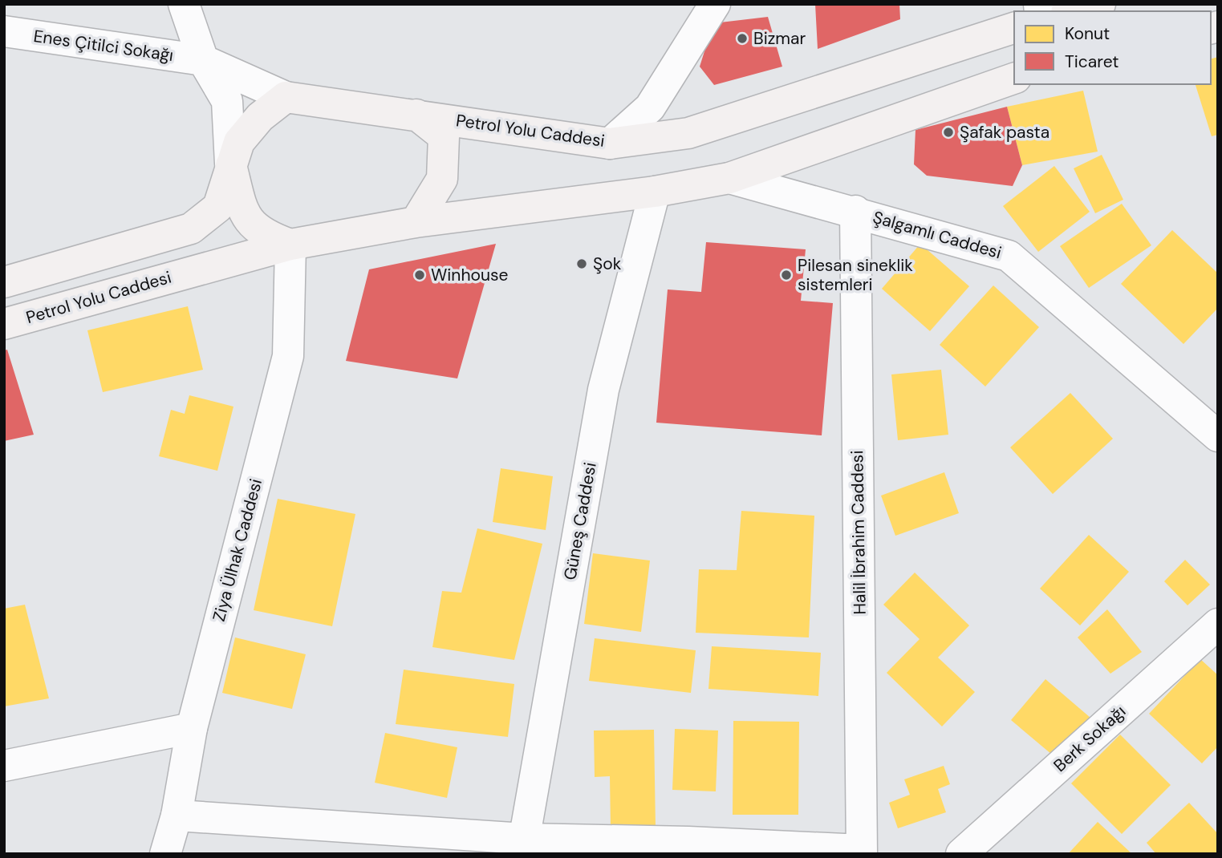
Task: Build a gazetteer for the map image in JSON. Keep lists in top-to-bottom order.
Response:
{
  "streets": {
    "main road": ["Petrol Yolu Caddesi"],
    "street": [
      "Enes Çitilci Sokağı",
      "Şalgamlı Caddesi",
      "Güneş Caddesi",
      "Halil İbrahim Caddesi",
      "Ziya Ülhak Caddesi",
      "Berk Sokağı"
    ]
  },
  "crossings": [
    ["Petrol Yolu Caddesi", "Şalgamlı Caddesi"],
    ["Petrol Yolu Caddesi", "Güneş Caddesi"],
    ["Petrol Yolu Caddesi", "Ziya Ülhak Caddesi"],
    ["Şalgamlı Caddesi", "Halil İbrahim Caddesi"]
  ],
  "places": [
    "Bizmar",
    "Şafak pasta",
    "Şok",
    "Winhouse",
    "Pilesan sineklik sistemleri"
  ],
  "legend": ["Konut", "Ticaret"]
}
